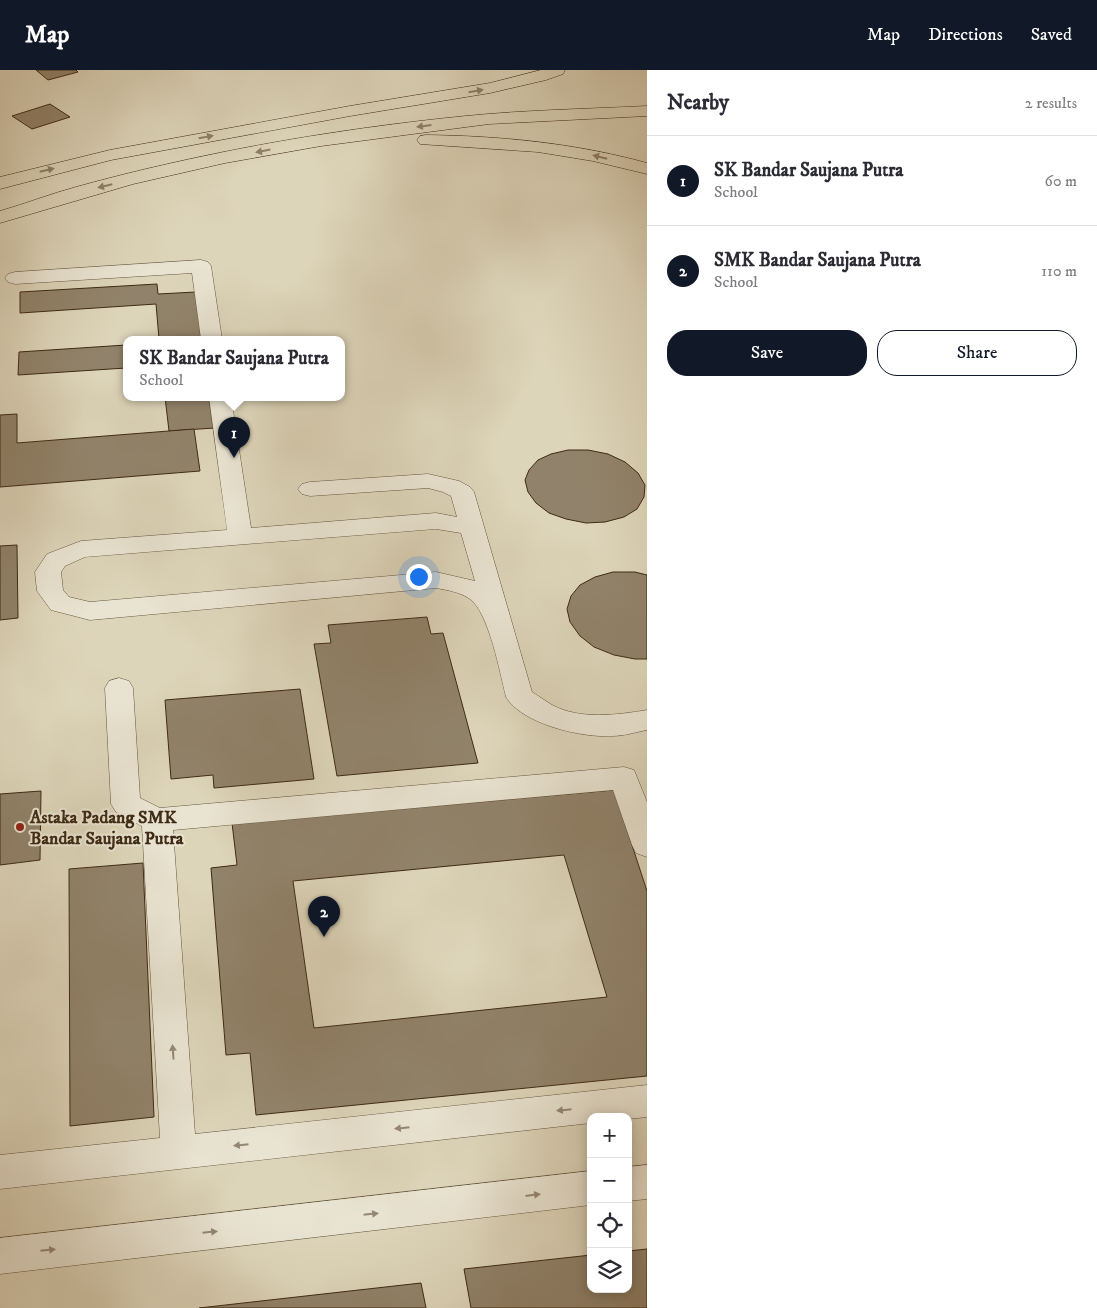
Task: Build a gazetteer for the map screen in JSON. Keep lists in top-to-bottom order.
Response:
{
  "places": ["Astaka Padang SMK Bandar Saujana Putra"],
  "page": {
    "header": "Map",
    "nav": ["Map", "Directions", "Saved"],
    "heading": ["Nearby", "2 results"],
    "list": [
      {
        "mark": "1",
        "name": "SK Bandar Saujana Putra",
        "note": "School",
        "value": "60 m"
      },
      {
        "mark": "2",
        "name": "SMK Bandar Saujana Putra",
        "note": "School",
        "value": "110 m"
      }
    ],
    "buttons": ["Save", "Share"],
    "popup": ["SK Bandar Saujana Putra", "School"],
    "pins": ["1", "2"],
    "map_buttons": ["+", "−"]
  }
}
